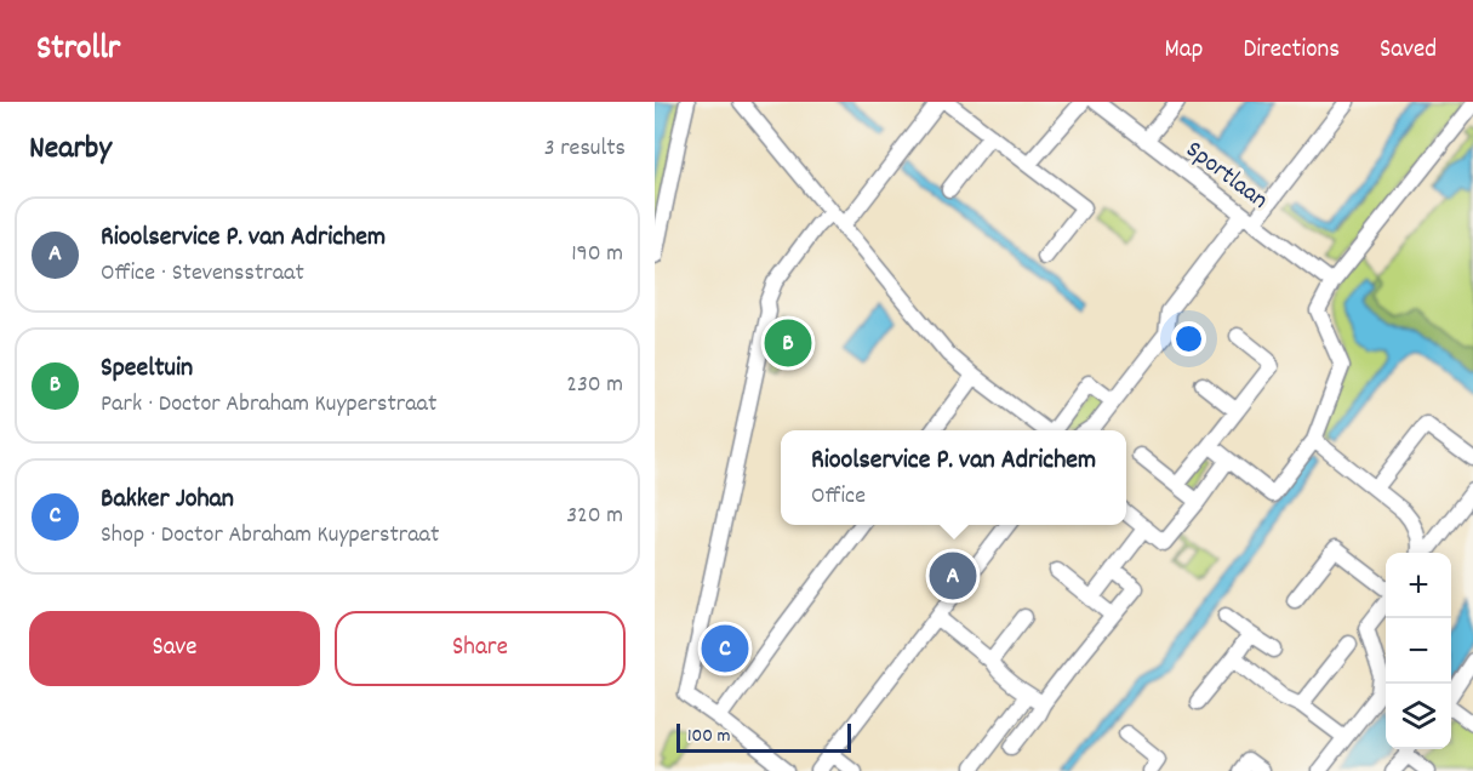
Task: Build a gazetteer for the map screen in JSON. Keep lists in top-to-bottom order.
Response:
{
  "streets": {
    "street": ["Sportlaan"]
  },
  "scale_bar": "100 m",
  "page": {
    "header": "Strollr",
    "nav": ["Map", "Directions", "Saved"],
    "heading": ["Nearby", "3 results"],
    "list": [
      {
        "mark": "A",
        "name": "Rioolservice P. van Adrichem",
        "note": "Office · Stevensstraat",
        "value": "190 m"
      },
      {
        "mark": "B",
        "name": "Speeltuin",
        "note": "Park · Doctor Abraham Kuyperstraat",
        "value": "230 m"
      },
      {
        "mark": "C",
        "name": "Bakker Johan",
        "note": "Shop · Doctor Abraham Kuyperstraat",
        "value": "320 m"
      }
    ],
    "pins": ["B", "A", "C"],
    "popup": ["Rioolservice P. van Adrichem", "Office"],
    "map_buttons": ["+", "−"],
    "buttons": ["Save", "Share"],
    "scale": "100 m"
  }
}
